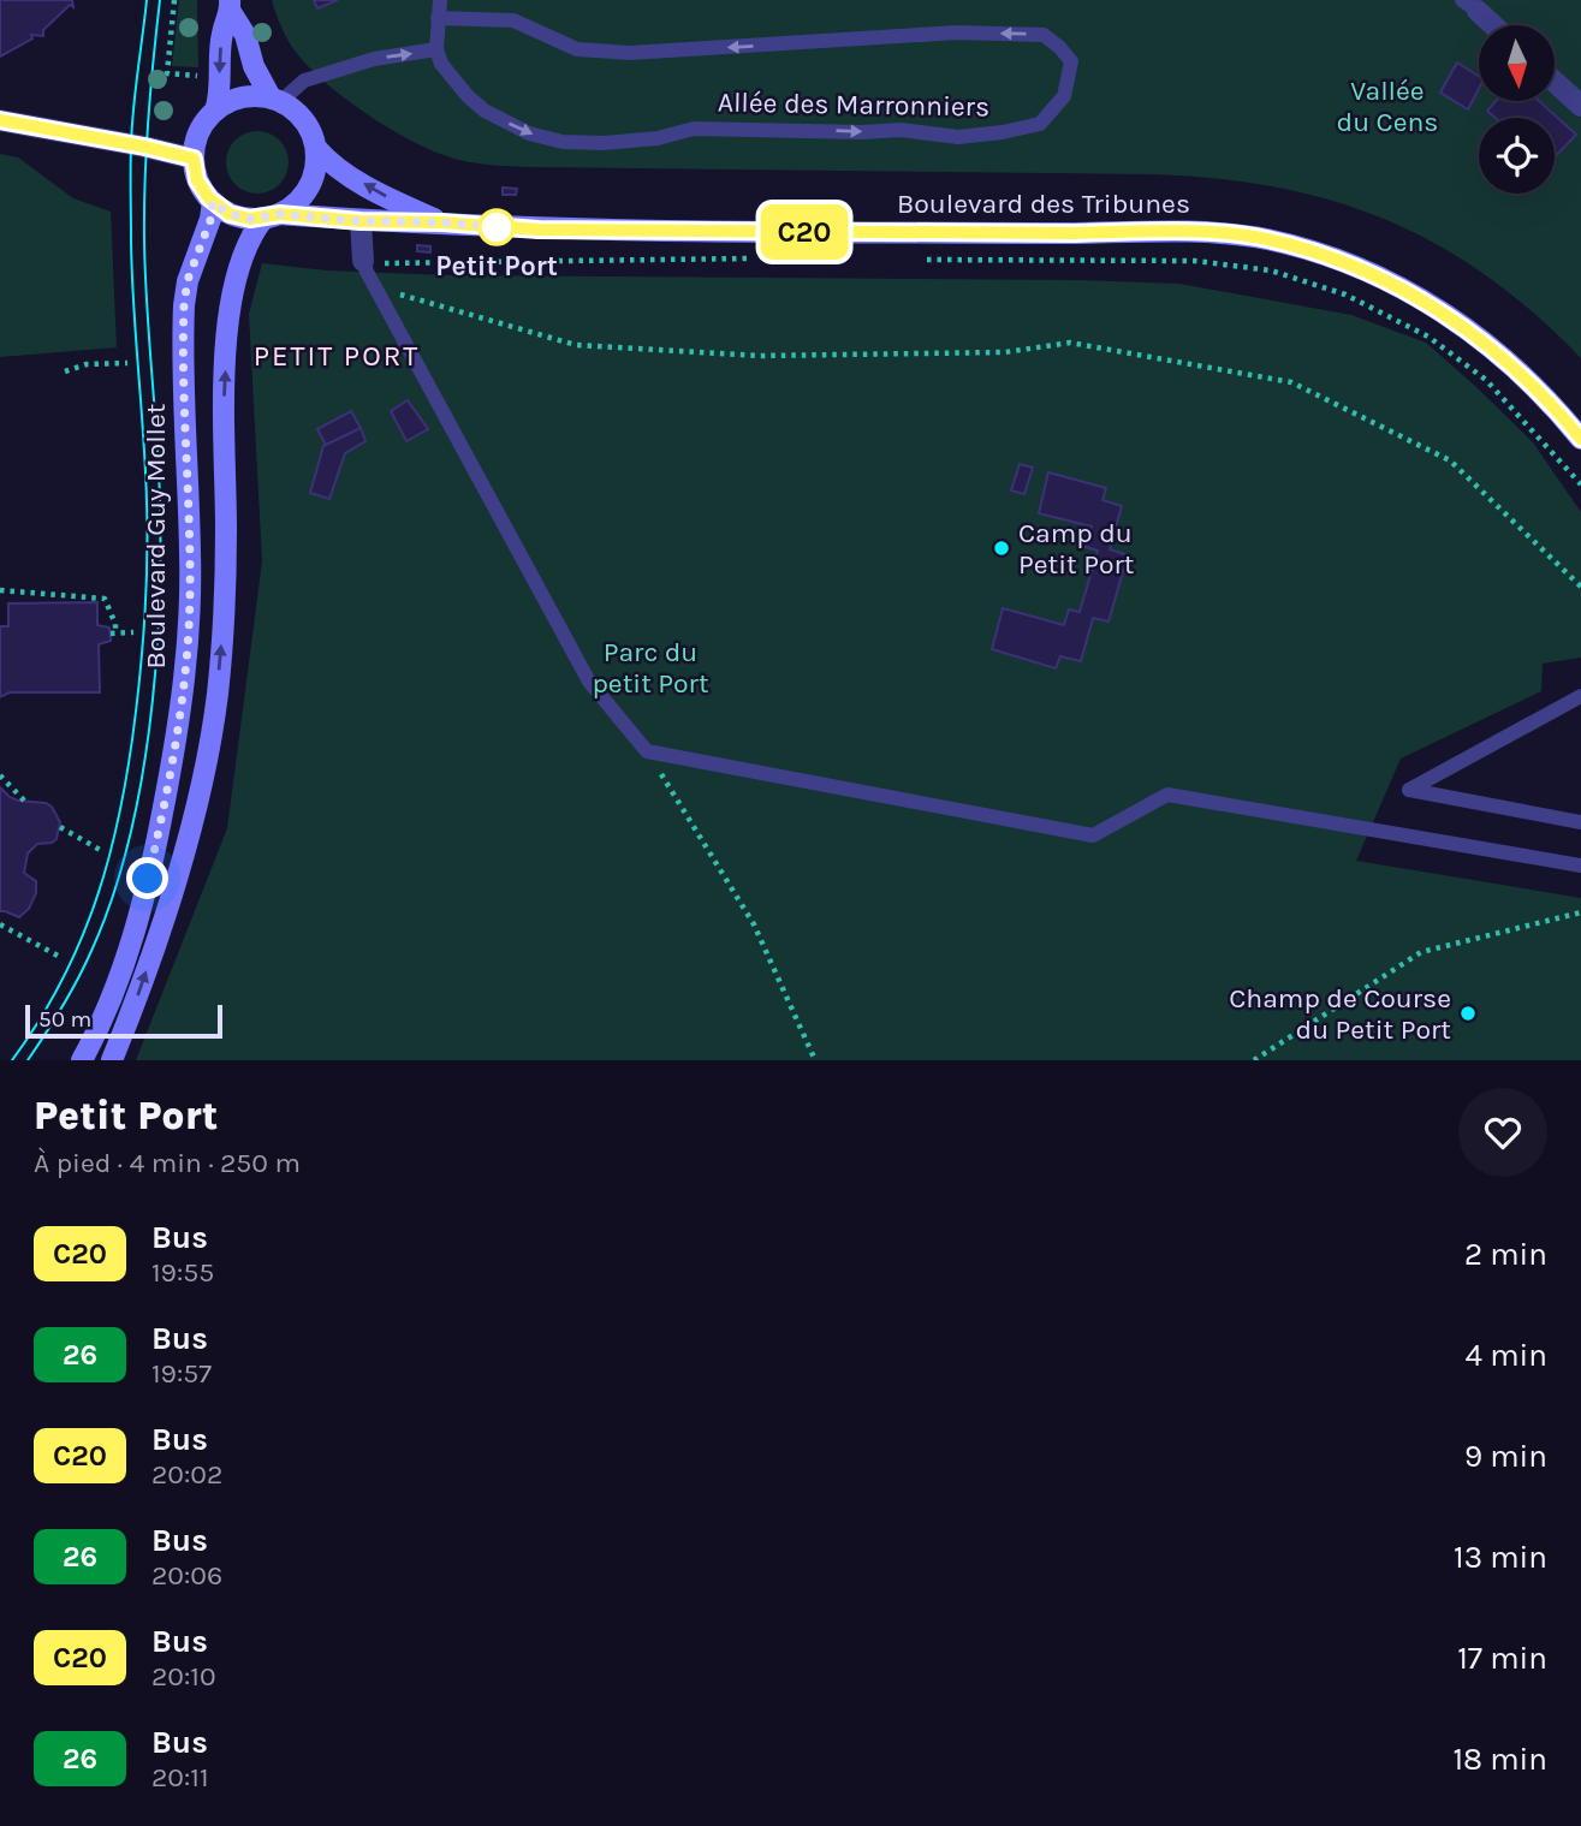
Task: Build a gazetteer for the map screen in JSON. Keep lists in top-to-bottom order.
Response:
{
  "streets": {
    "main road": ["Boulevard des Tribunes", "Boulevard Guy Mollet"],
    "lane": ["Allée des Marronniers"]
  },
  "crossings": [
    ["Boulevard des Tribunes", "Boulevard Guy Mollet"]
  ],
  "districts": ["PETIT PORT"],
  "parks": ["Vallée du Cens", "Parc du petit Port"],
  "places": ["Petit Port", "Camp du Petit Port", "Champ de Course du Petit Port"],
  "lines": ["bus line C20"],
  "scale_bar": "50 m",
  "north": "bottom",
  "page": {
    "on_map": "C20",
    "scale": "50 m",
    "heading": ["Petit Port", "À pied · 4 min · 250 m"],
    "list": [
      {
        "mark": "C20",
        "name": "Bus",
        "note": "19:55",
        "value": "2 min"
      },
      {
        "mark": "26",
        "name": "Bus",
        "note": "19:57",
        "value": "4 min"
      },
      {
        "mark": "C20",
        "name": "Bus",
        "note": "20:02",
        "value": "9 min"
      },
      {
        "mark": "26",
        "name": "Bus",
        "note": "20:06",
        "value": "13 min"
      },
      {
        "mark": "C20",
        "name": "Bus",
        "note": "20:10",
        "value": "17 min"
      },
      {
        "mark": "26",
        "name": "Bus",
        "note": "20:11",
        "value": "18 min"
      }
    ]
  }
}
